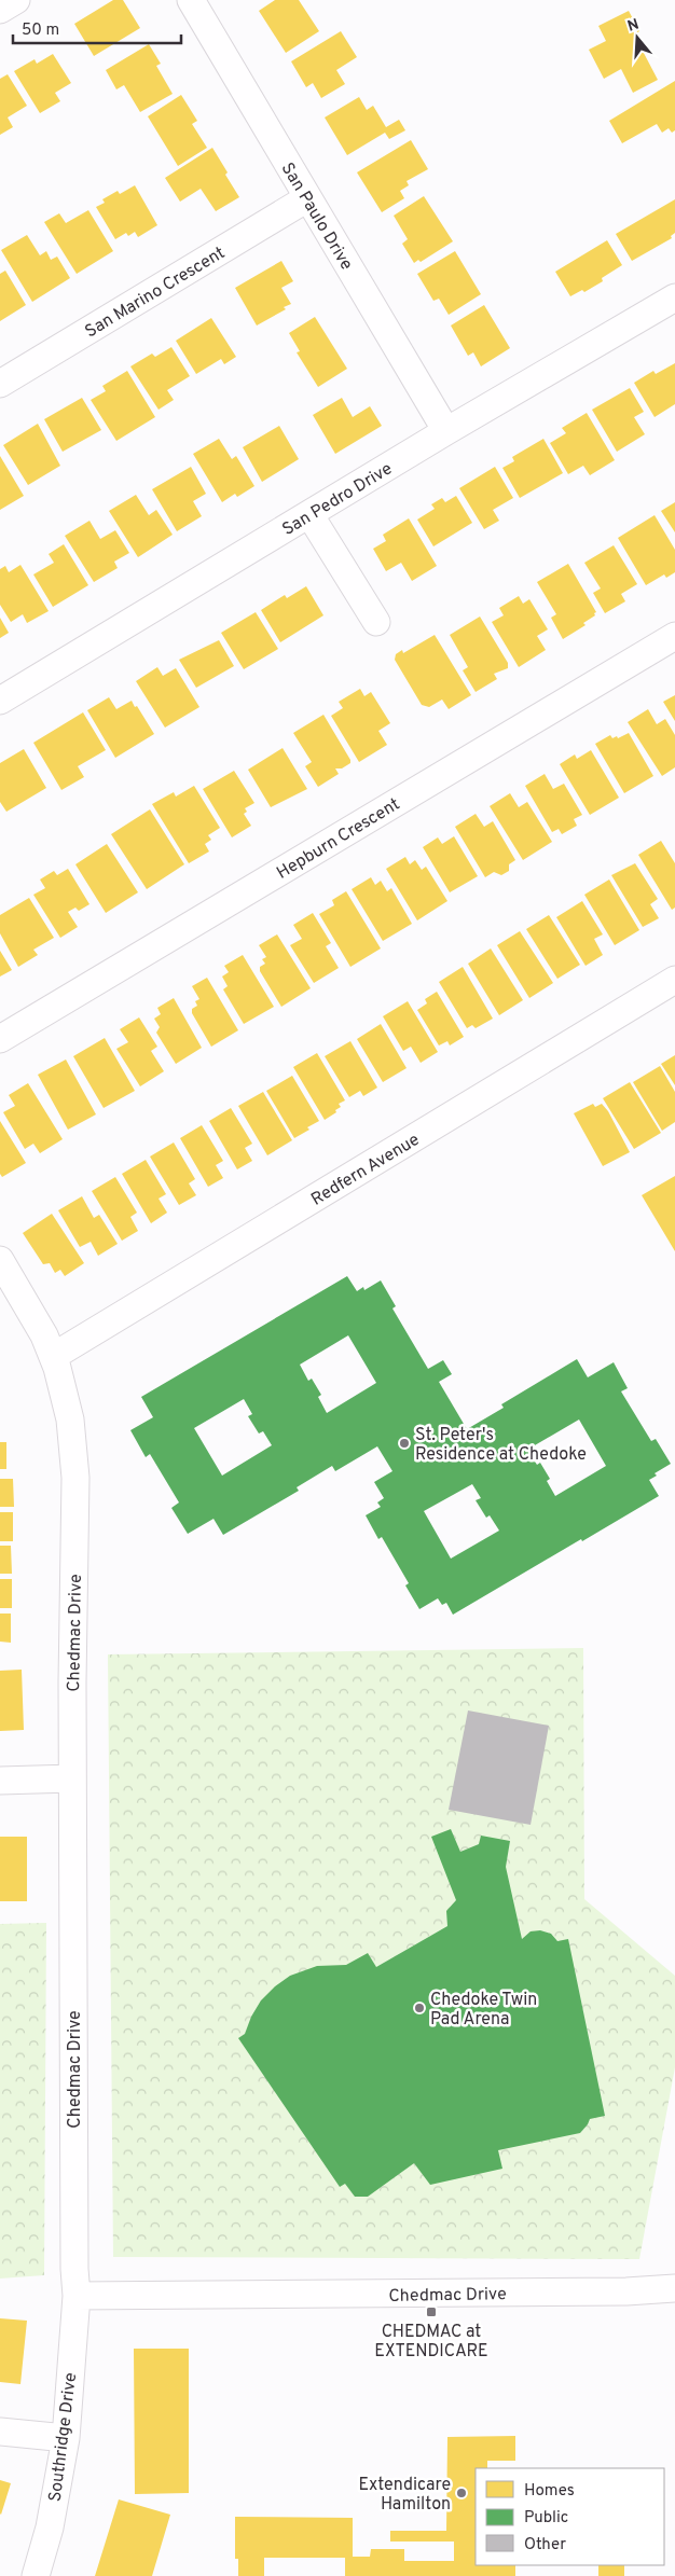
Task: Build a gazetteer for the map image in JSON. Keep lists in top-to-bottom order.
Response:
{
  "streets": {
    "street": [
      "San Paulo Drive",
      "San Marino Crescent",
      "San Pedro Drive",
      "Hepburn Crescent",
      "Redfern Avenue",
      "Chedmac Drive",
      "Southridge Drive"
    ]
  },
  "crossings": [
    ["San Paulo Drive", "San Marino Crescent"],
    ["San Paulo Drive", "San Pedro Drive"],
    ["Redfern Avenue", "Chedmac Drive"],
    ["Chedmac Drive", "Southridge Drive"]
  ],
  "places": {
    "other": ["St. Peter's Residence at Chedoke", "Chedoke Twin Pad Arena", "Extendicare Hamilton"],
    "transit": ["CHEDMAC at EXTENDICARE"]
  },
  "legend": ["Homes", "Public", "Other"],
  "scale_bar": "50 m",
  "north": "top"
}
